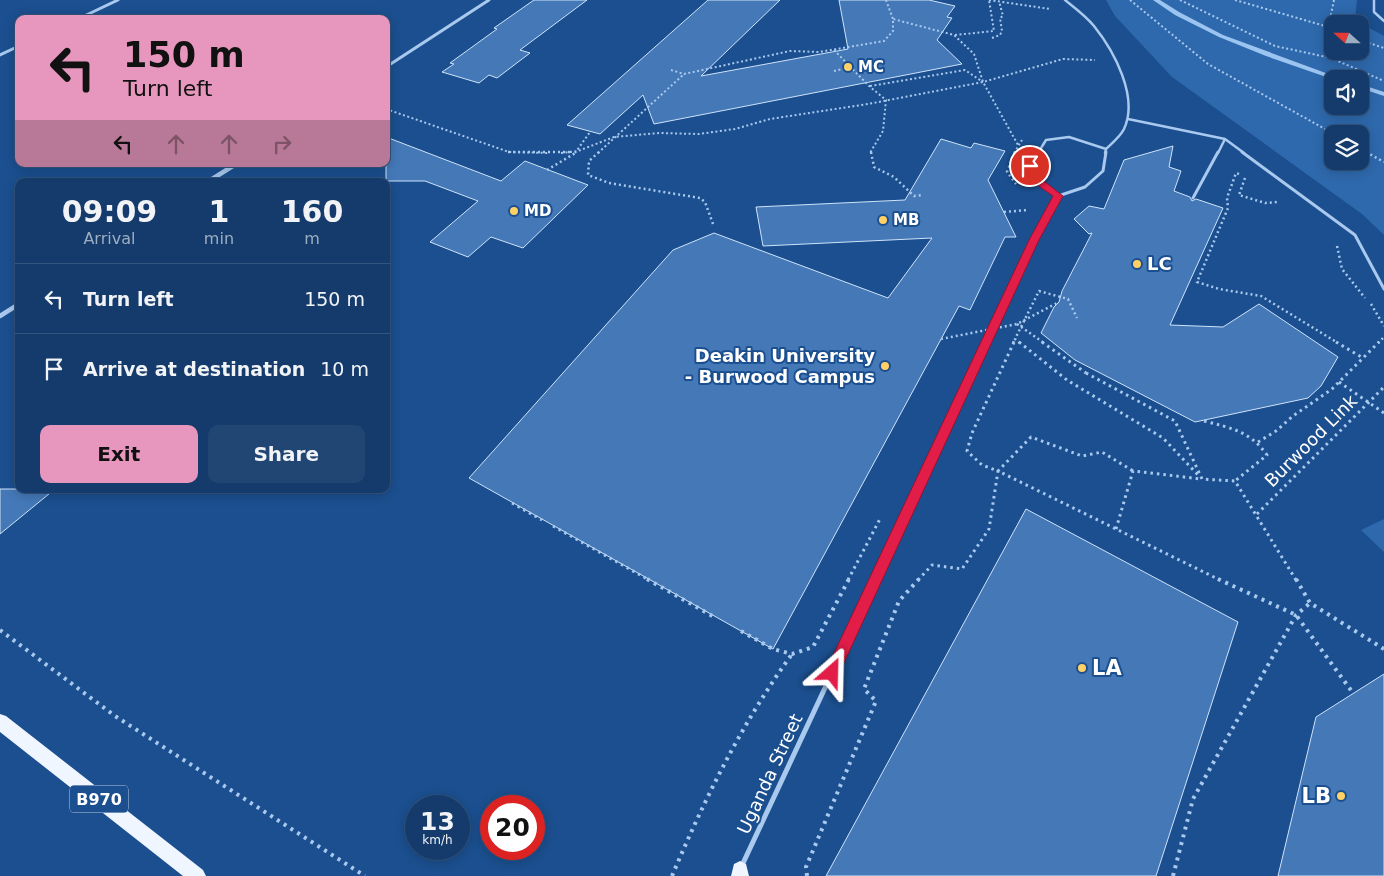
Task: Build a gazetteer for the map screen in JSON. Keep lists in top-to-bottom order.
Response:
{
  "streets": {
    "main road": ["B970"],
    "lane": ["Uganda Street"],
    "path": ["Burwood Link"]
  },
  "places": [
    "MC",
    "MD",
    "MB",
    "LC",
    "Deakin University - Burwood Campus",
    "LA",
    "LB"
  ],
  "north": "left",
  "page": {
    "turn": ["150 m", "Turn left"],
    "eta": [
      "09:09",
      "Arrival",
      "1",
      "min",
      "160",
      "m"
    ],
    "list": [
      {
        "name": "Turn left",
        "value": "150 m"
      },
      {
        "name": "Arrive at destination",
        "value": "10 m"
      }
    ],
    "buttons": ["Exit", "Share"],
    "speed": "13 km/h",
    "limit": "20"
  }
}
